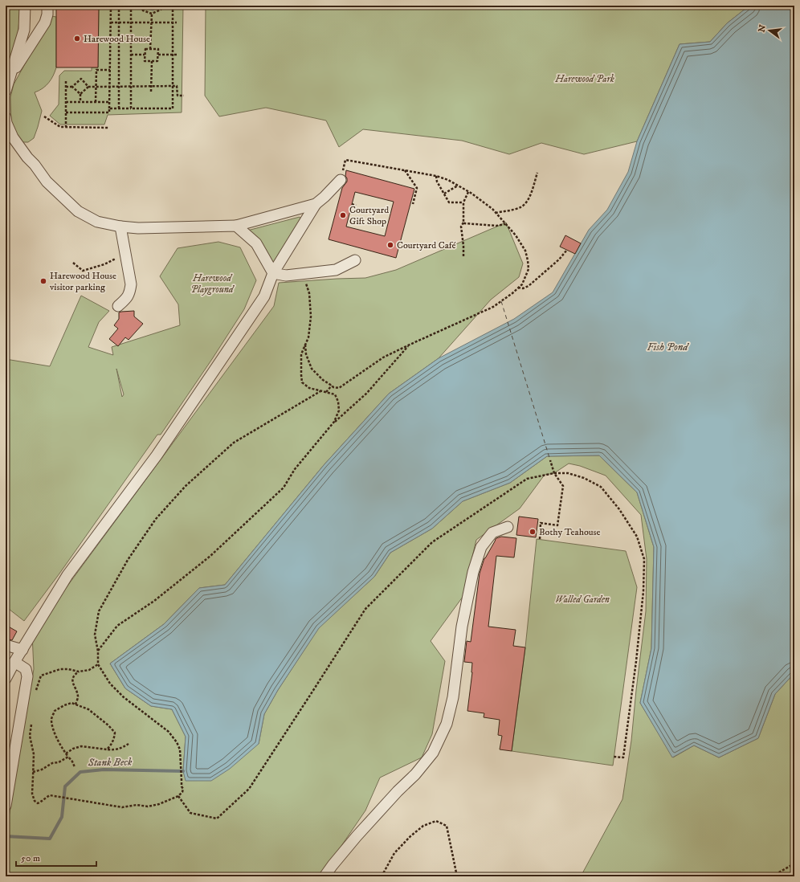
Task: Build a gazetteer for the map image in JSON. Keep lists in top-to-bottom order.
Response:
{
  "water": ["Fish Pond", "Stank Beck"],
  "parks": ["Harewood Park", "Harewood Playground", "Walled Garden"],
  "places": [
    "Harewood House",
    "Courtyard Gift Shop",
    "Courtyard Café",
    "Harewood House visitor parking",
    "Bothy Teahouse"
  ],
  "scale_bar": "50 m",
  "north": "left"
}
